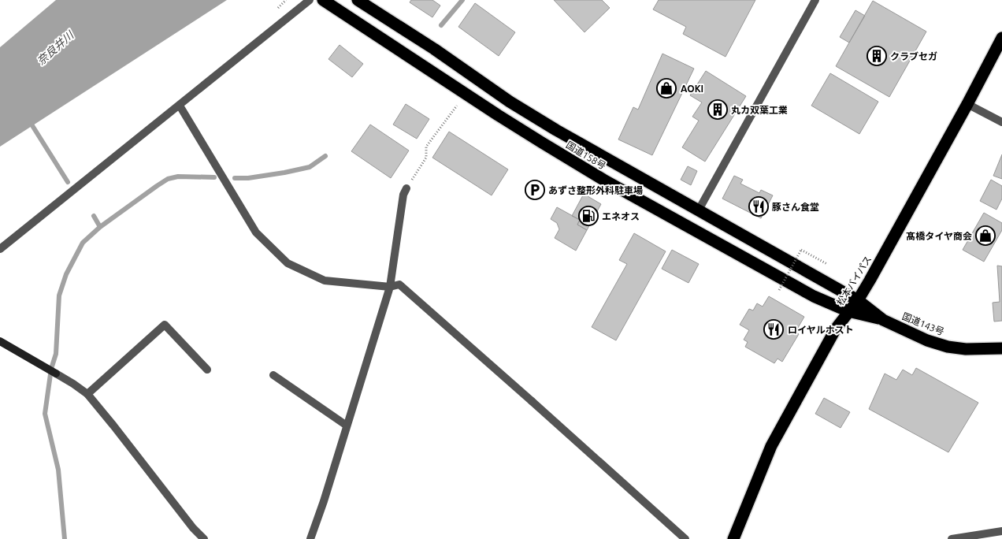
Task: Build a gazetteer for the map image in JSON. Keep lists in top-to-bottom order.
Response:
{
  "streets": {
    "highway": ["国道158号", "松本バイパス", "国道143号"]
  },
  "crossings": [
    ["国道158号", "松本バイパス"],
    ["国道158号", "国道143号"],
    ["松本バイパス", "国道143号"]
  ],
  "water": ["奈良井川"],
  "places": {
    "building": ["クラブセガ", "丸カ双葉工業"],
    "shop": ["AOKI", "髙橋タイヤ商会"],
    "parking": ["あずさ整形外科駐車場"],
    "restaurant": ["豚さん食堂", "ロイヤルホスト"],
    "fuel station": ["エネオス"]
  }
}
